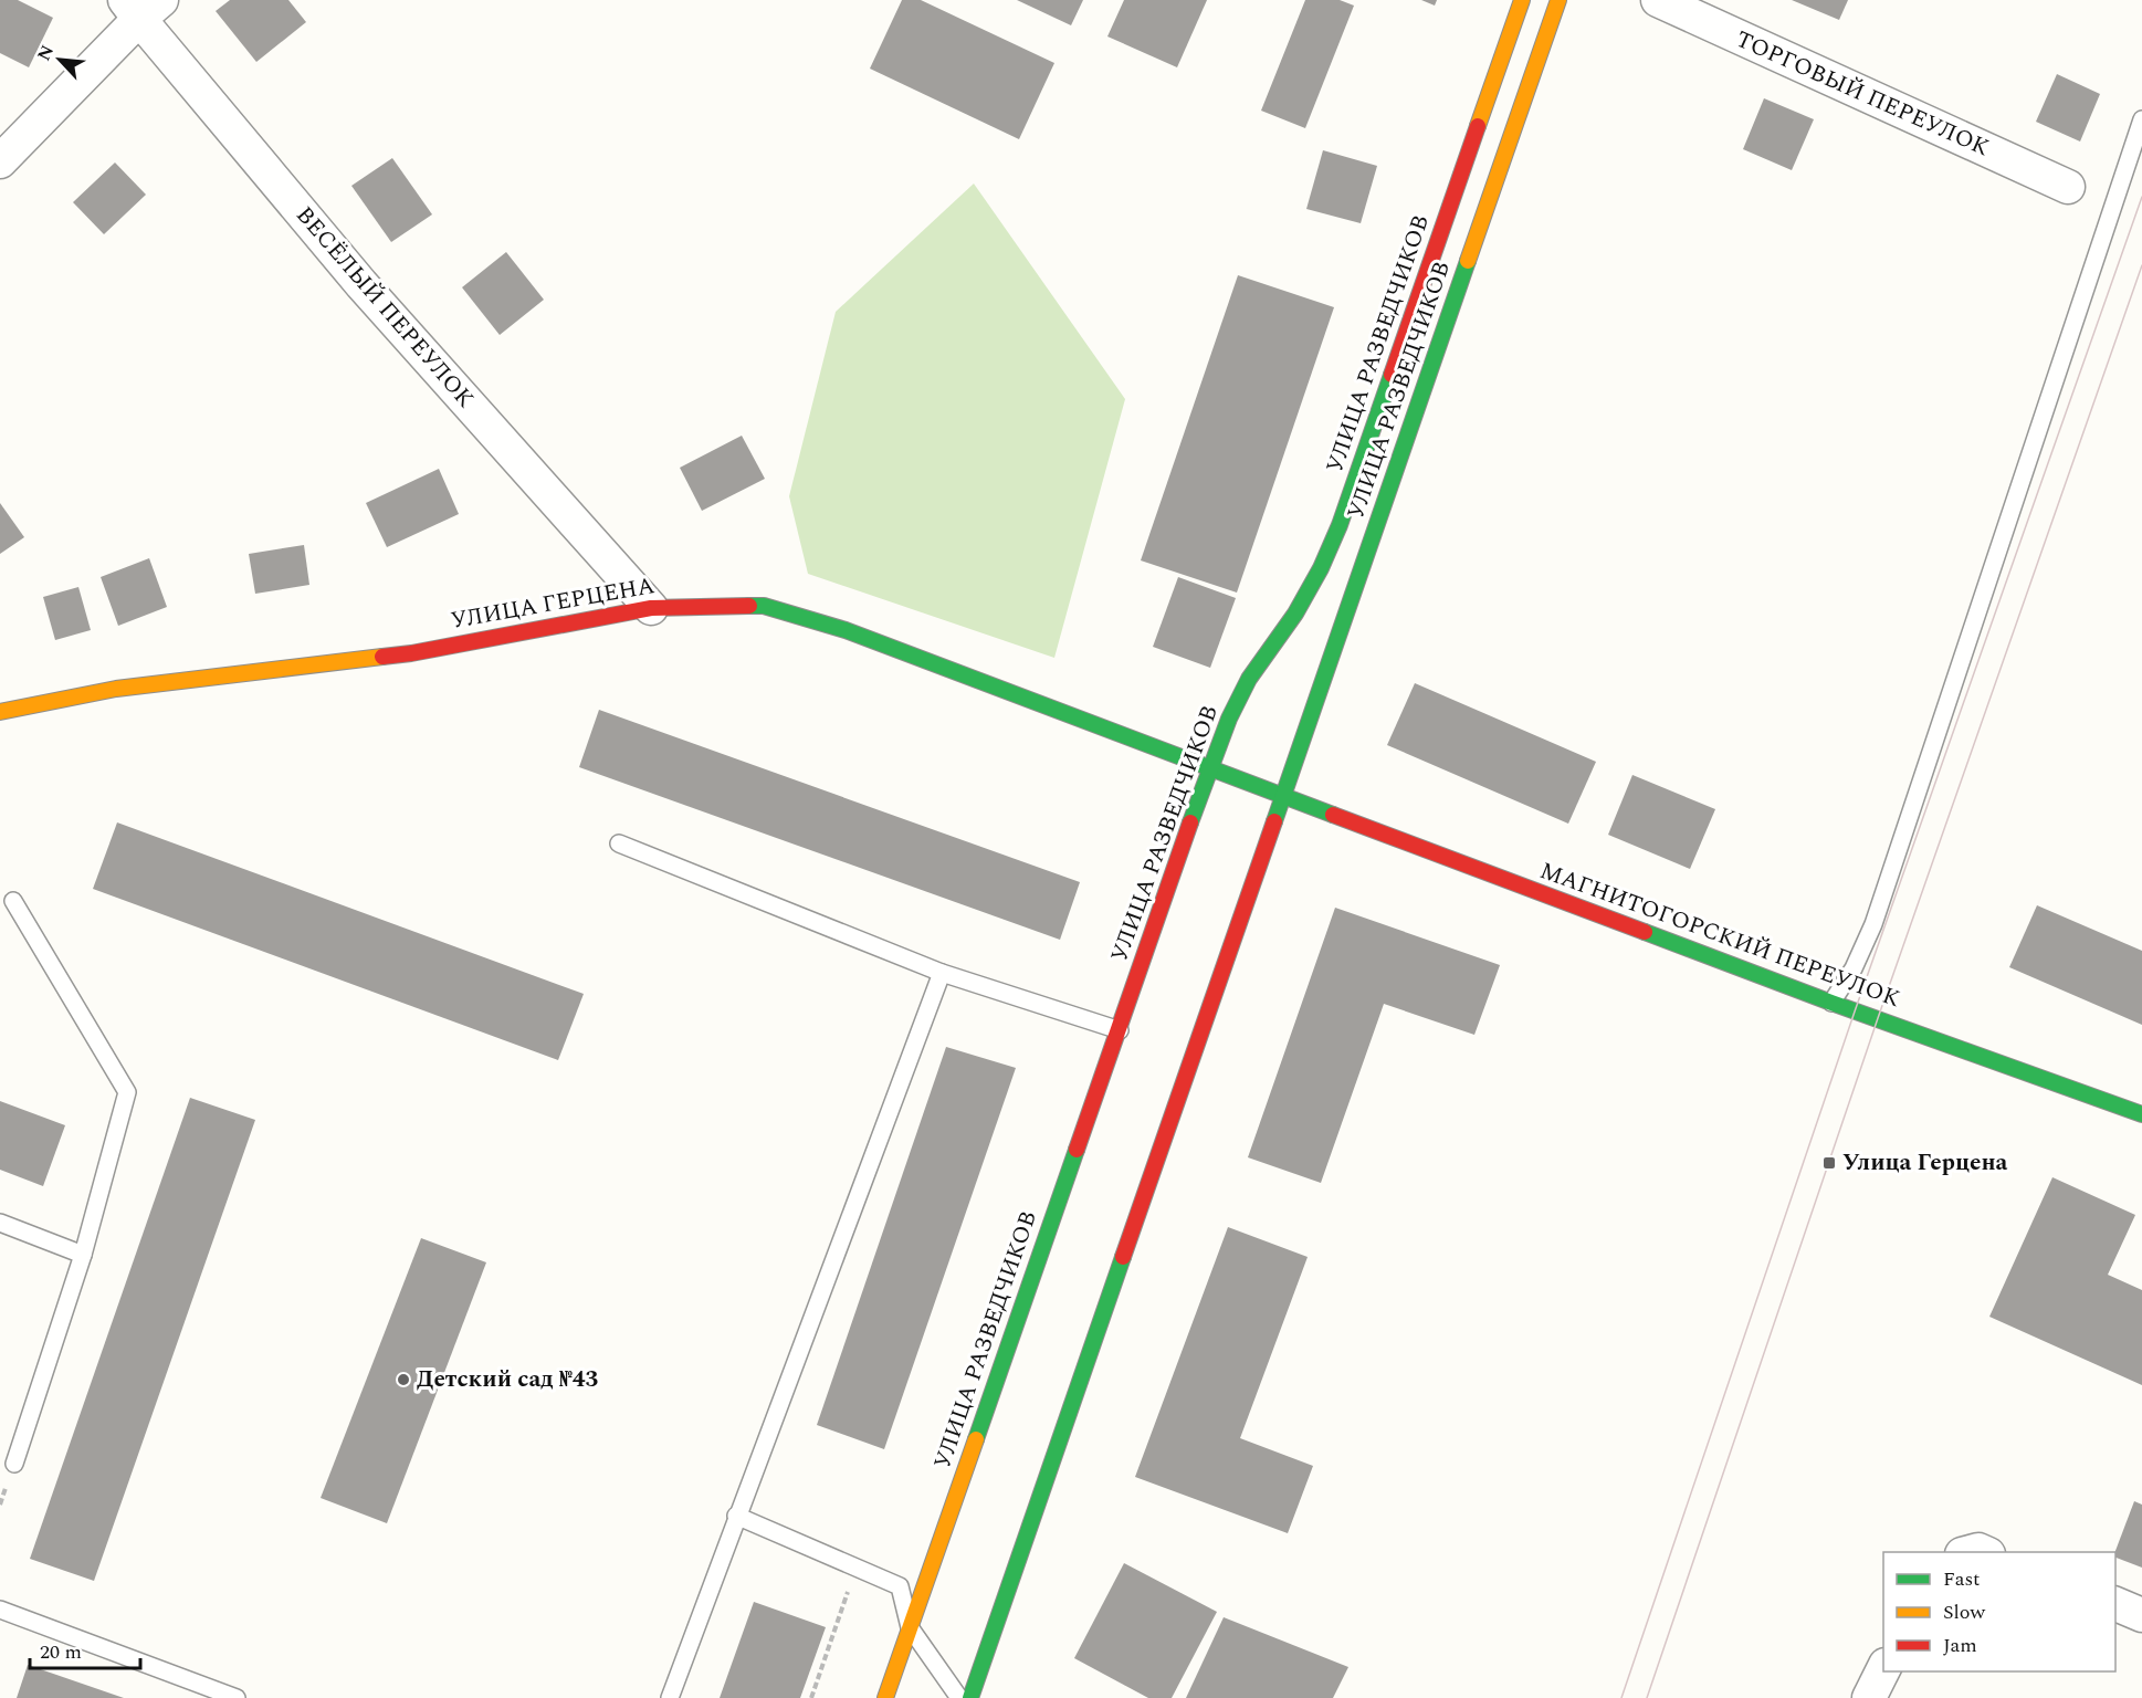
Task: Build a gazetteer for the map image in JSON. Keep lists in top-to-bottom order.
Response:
{
  "streets": {
    "main road": ["УЛИЦА РАЗВЕДЧИКОВ", "УЛИЦА ГЕРЦЕНА", "МАГНИТОГОРСКИЙ ПЕРЕУЛОК"],
    "street": ["ТОРГОВЫЙ ПЕРЕУЛОК", "ВЕСЁЛЫЙ ПЕРЕУЛОК"]
  },
  "crossings": [
    ["ВЕСЁЛЫЙ ПЕРЕУЛОК", "УЛИЦА ГЕРЦЕНА"],
    ["УЛИЦА РАЗВЕДЧИКОВ", "УЛИЦА ГЕРЦЕНА"],
    ["УЛИЦА РАЗВЕДЧИКОВ", "МАГНИТОГОРСКИЙ ПЕРЕУЛОК"],
    ["УЛИЦА ГЕРЦЕНА", "МАГНИТОГОРСКИЙ ПЕРЕУЛОК"]
  ],
  "places": {
    "transit": ["Улица Герцена"],
    "other": ["Детский сад №43"]
  },
  "legend": ["Fast", "Slow", "Jam"],
  "scale_bar": "20 m",
  "north": "top left"
}
